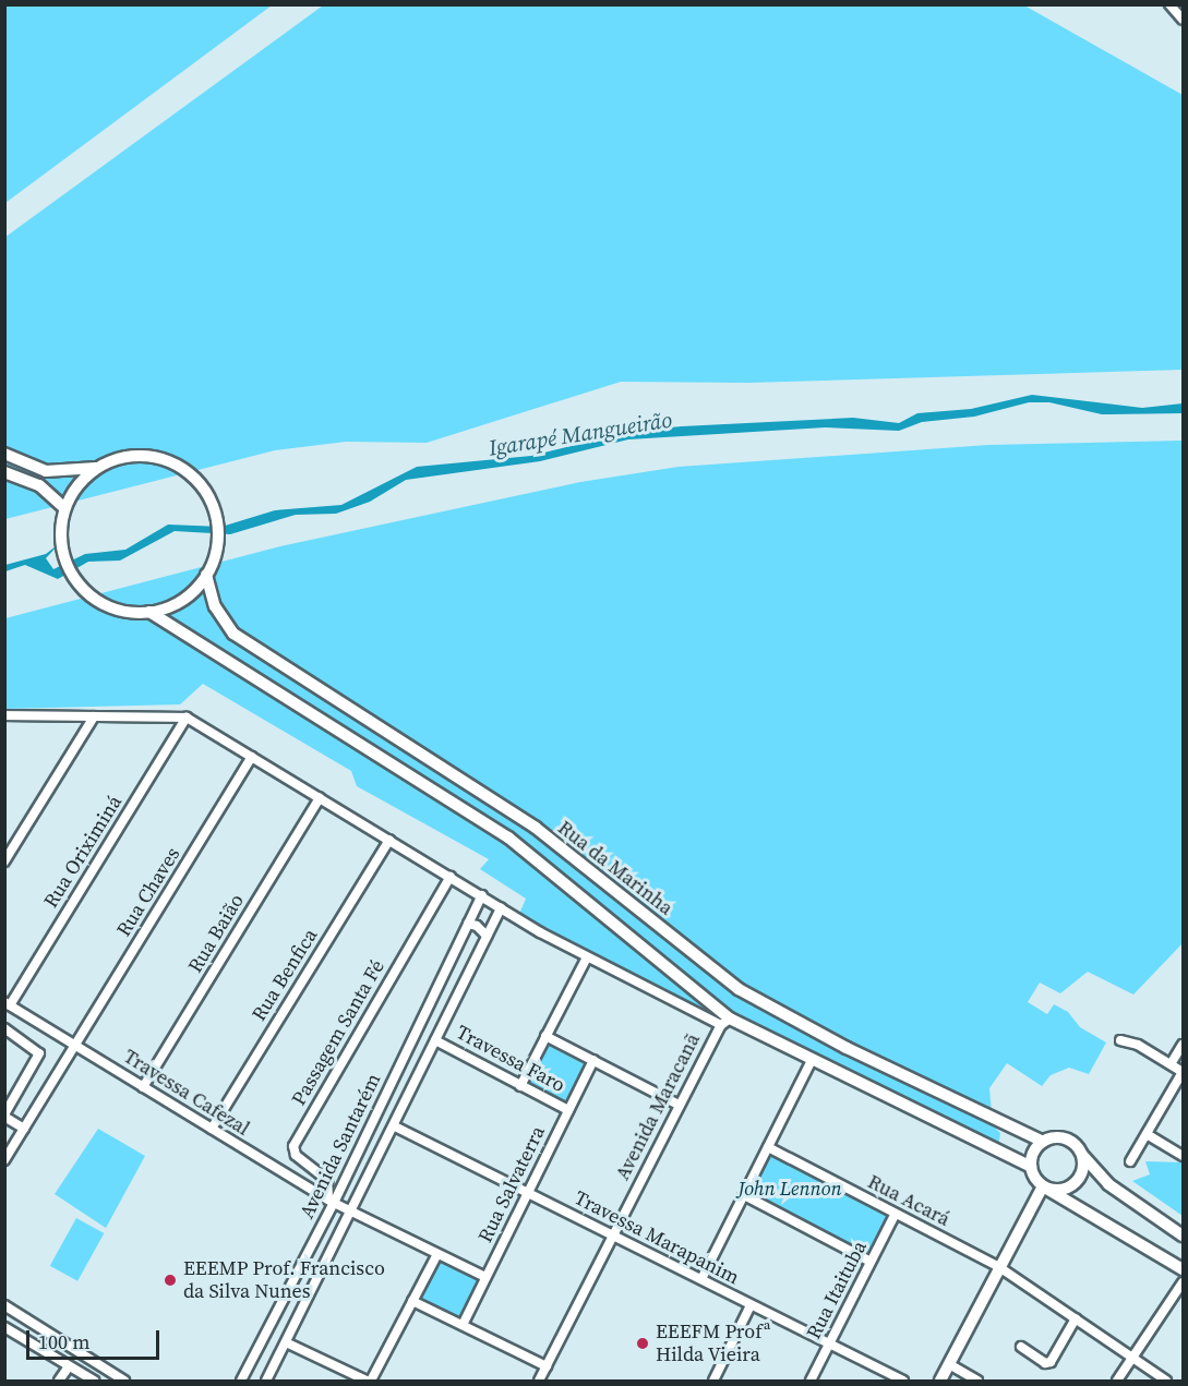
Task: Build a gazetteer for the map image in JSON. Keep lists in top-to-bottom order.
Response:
{
  "streets": {
    "main road": ["Rua da Marinha"],
    "street": [
      "Rua Oriximiná",
      "Rua Chaves",
      "Rua Baião",
      "Rua Benfica",
      "Passagem Santa Fé",
      "Travessa Faro",
      "Travessa Cafezal",
      "Avenida Maracanã",
      "Avenida Santarém",
      "Rua Salvaterra",
      "Rua Acará",
      "Travessa Marapanim",
      "Rua Itaituba"
    ]
  },
  "crossings": [
    ["Rua Oriximiná", "Travessa Cafezal"],
    ["Rua Chaves", "Travessa Cafezal"],
    ["Rua Baião", "Travessa Cafezal"],
    ["Rua Benfica", "Travessa Cafezal"],
    ["Passagem Santa Fé", "Travessa Cafezal"],
    ["Passagem Santa Fé", "Avenida Santarém"],
    ["Travessa Faro", "Avenida Santarém"],
    ["Travessa Faro", "Rua Salvaterra"],
    ["Travessa Cafezal", "Avenida Santarém"],
    ["Travessa Cafezal", "Rua Salvaterra"],
    ["Avenida Maracanã", "Travessa Marapanim"],
    ["Avenida Santarém", "Travessa Marapanim"],
    ["Rua Salvaterra", "Travessa Marapanim"],
    ["Rua Acará", "Rua Itaituba"],
    ["Travessa Marapanim", "Rua Itaituba"]
  ],
  "water": ["Igarapé Mangueirão"],
  "parks": ["John Lennon"],
  "places": ["EEEMP Prof. Francisco da Silva Nunes", "EEEFM Profª Hilda Vieira"],
  "scale_bar": "100 m"
}
